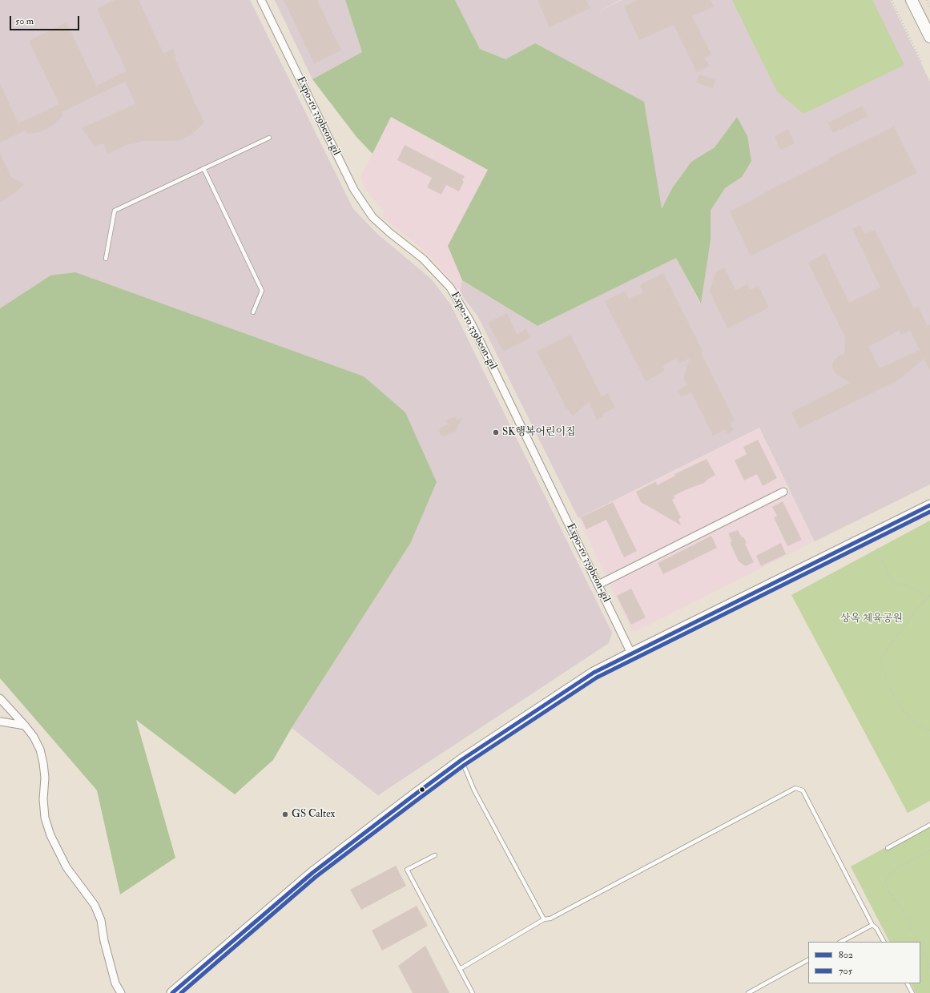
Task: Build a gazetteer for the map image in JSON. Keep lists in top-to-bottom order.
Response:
{
  "streets": {
    "street": ["Expo-ro 339beon-gil"]
  },
  "parks": ["상옥 체육공원"],
  "places": ["SK행복어린이집", "GS Caltex"],
  "lines": ["transit line 802", "transit line 705"],
  "legend": ["802", "705"],
  "scale_bar": "50 m"
}
